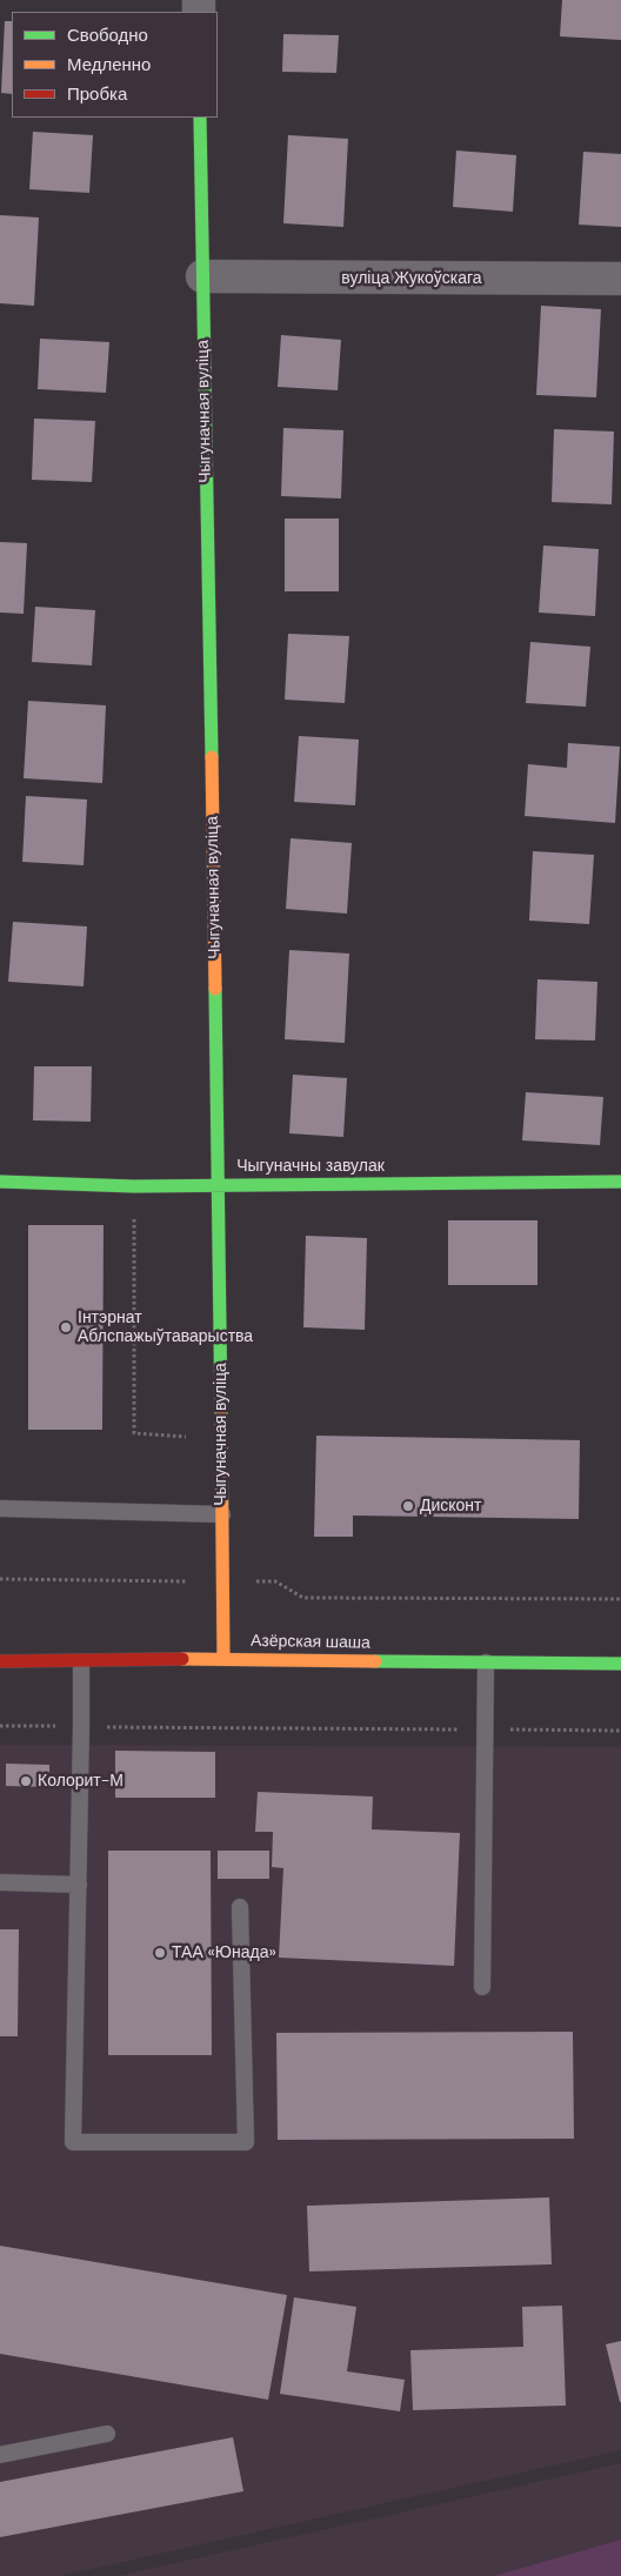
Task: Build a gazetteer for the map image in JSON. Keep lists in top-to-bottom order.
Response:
{
  "streets": {
    "street": [
      "вуліца Жукоўскага",
      "Чыгуначная вуліца",
      "Чыгуначны завулак",
      "Азёрская шаша"
    ]
  },
  "crossings": [
    ["вуліца Жукоўскага", "Чыгуначная вуліца"],
    ["Чыгуначная вуліца", "Чыгуначны завулак"],
    ["Чыгуначная вуліца", "Азёрская шаша"]
  ],
  "places": [
    "Інтэрнат Аблспажыўтаварыства",
    "Дисконт",
    "Колорит-М",
    "ТАА «Юнада»"
  ],
  "legend": ["Свободно", "Медленно", "Пробка"]
}
